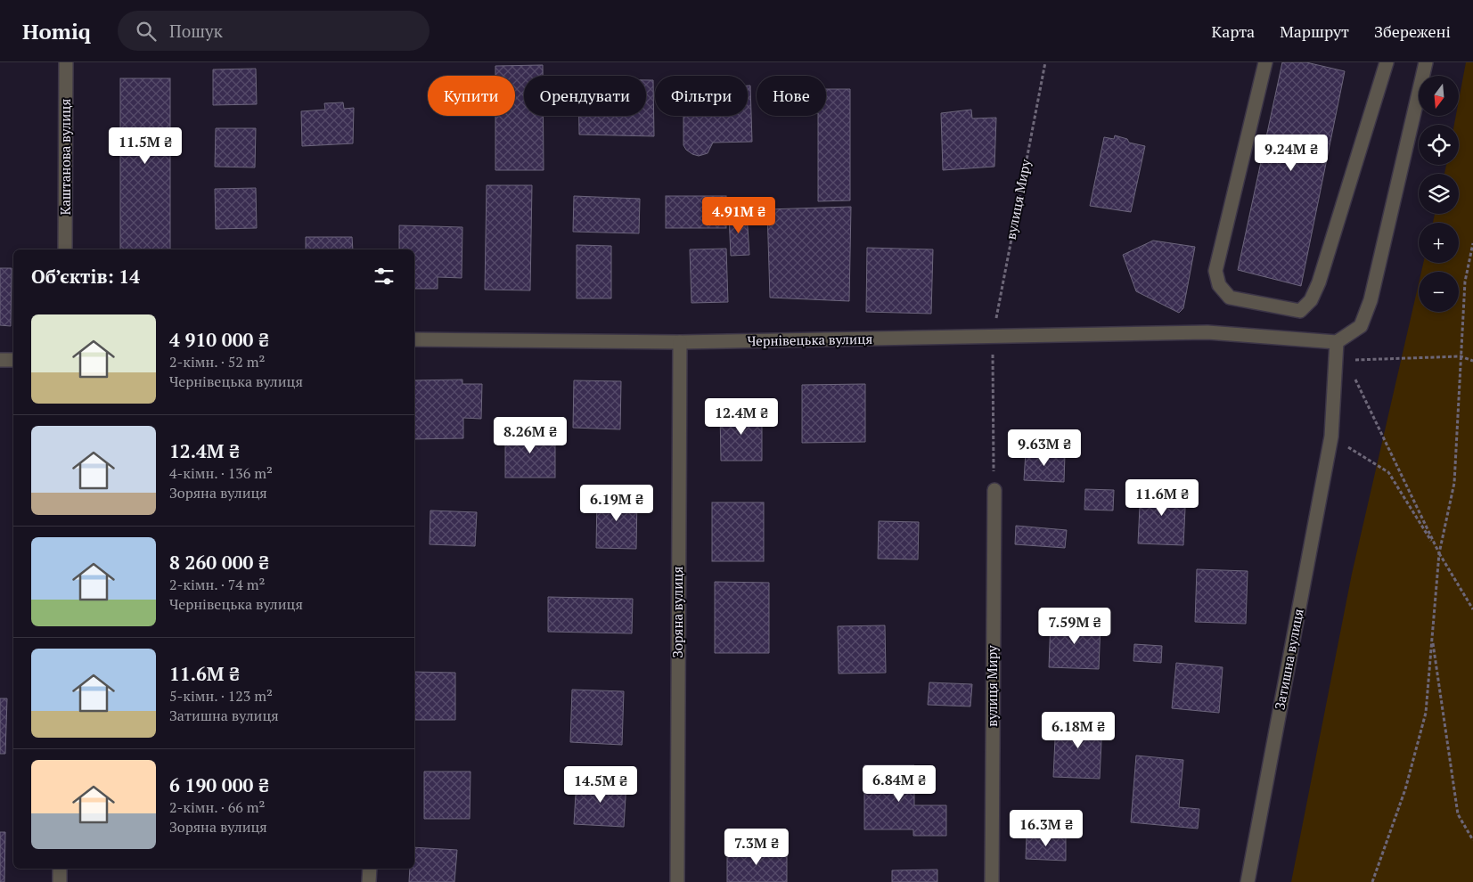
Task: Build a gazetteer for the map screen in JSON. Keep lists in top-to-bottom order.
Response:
{
  "streets": {
    "street": [
      "Каштанова вулиця",
      "вулиця Миру",
      "Чернівецька вулиця",
      "Зоряна вулиця",
      "Затишна вулиця"
    ]
  },
  "crossings": [
    ["вулиця Миру", "Чернівецька вулиця"],
    ["Чернівецька вулиця", "Зоряна вулиця"],
    ["Чернівецька вулиця", "Затишна вулиця"]
  ],
  "north": "bottom",
  "page": {
    "header": "Homiq",
    "search": "Пошук",
    "nav": ["Карта", "Маршрут", "Збережені"],
    "map_buttons": ["+", "−"],
    "chip": [
      "Купити",
      "Орендувати",
      "Фільтри",
      "Нове"
    ],
    "price": [
      "11.5M ₴",
      "9.24M ₴",
      "4.91M ₴",
      "12.4M ₴",
      "8.26M ₴",
      "9.63M ₴",
      "11.6M ₴",
      "6.19M ₴",
      "7.59M ₴",
      "6.18M ₴",
      "6.84M ₴",
      "14.5M ₴",
      "16.3M ₴",
      "7.3M ₴"
    ],
    "heading": "Об’єктів: 14",
    "list": [
      {
        "name": "4 910 000 ₴",
        "note": "2-кімн. · 52 m² · Чернівецька вулиця"
      },
      {
        "name": "12.4M ₴",
        "note": "4-кімн. · 136 m² · Зоряна вулиця"
      },
      {
        "name": "8 260 000 ₴",
        "note": "2-кімн. · 74 m² · Чернівецька вулиця"
      },
      {
        "name": "11.6M ₴",
        "note": "5-кімн. · 123 m² · Затишна вулиця"
      },
      {
        "name": "6 190 000 ₴",
        "note": "2-кімн. · 66 m² · Зоряна вулиця"
      }
    ]
  }
}
